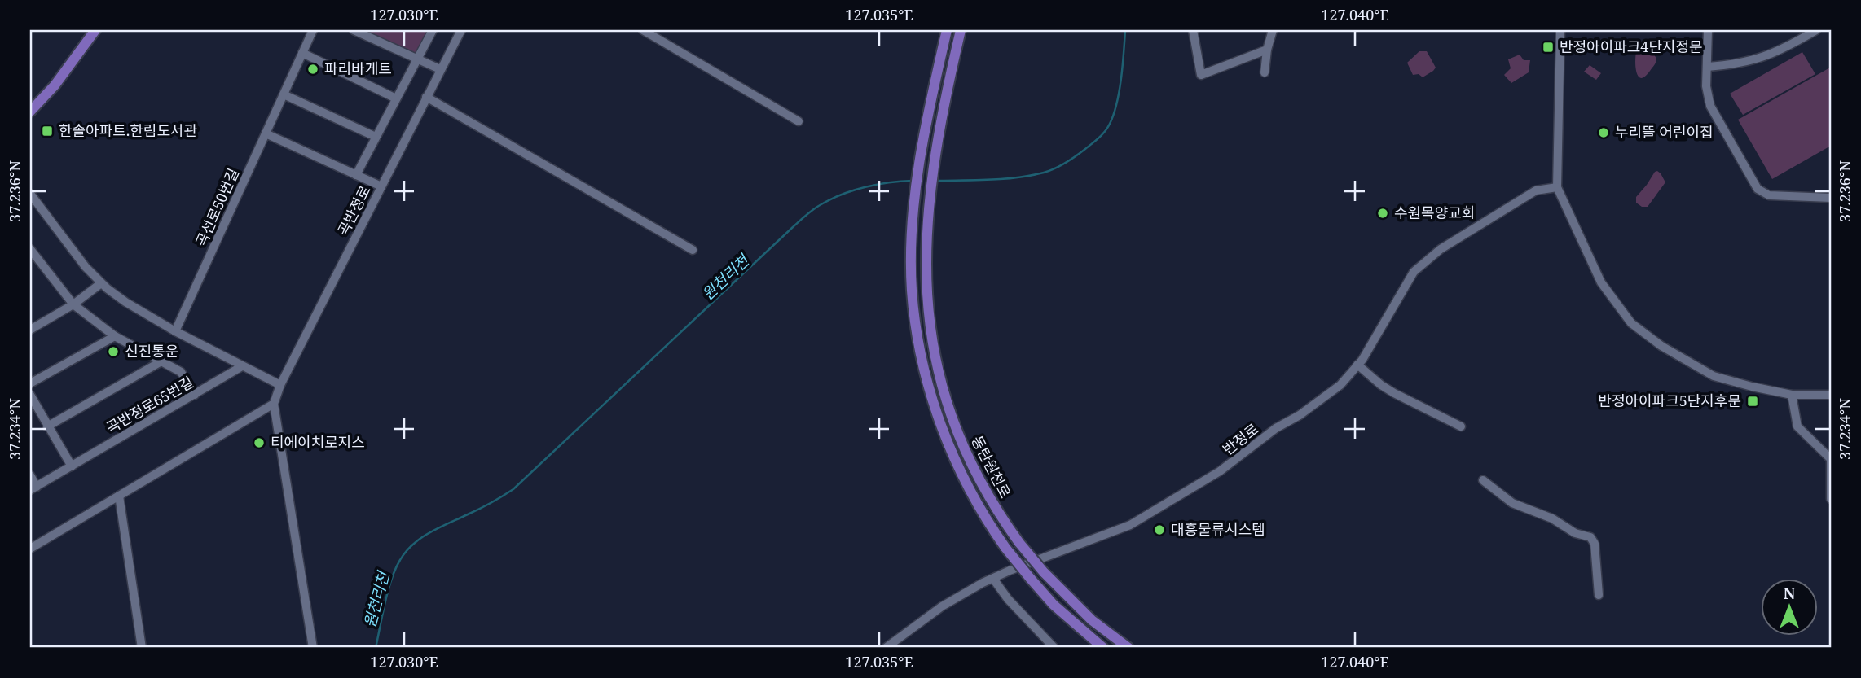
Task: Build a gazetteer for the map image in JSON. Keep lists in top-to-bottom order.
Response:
{
  "streets": {
    "main road": ["동탄원천로"],
    "street": [
      "곡선로50번길",
      "곡반정로",
      "곡반정로65번길",
      "반정로"
    ]
  },
  "water": ["원천리천"],
  "places": {
    "transit": ["반정아이파크4단지정문", "한솔아파트.한림도서관", "반정아이파크5단지후문"],
    "other": [
      "파리바게트",
      "누리뜰 어린이집",
      "수원목양교회",
      "신진통운",
      "티에이치로지스",
      "대흥물류시스템"
    ]
  },
  "north": "top",
  "coordinates": [
    "127.030°E",
    "127.035°E",
    "127.040°E",
    "37.236°N",
    "37.234°N"
  ]
}
